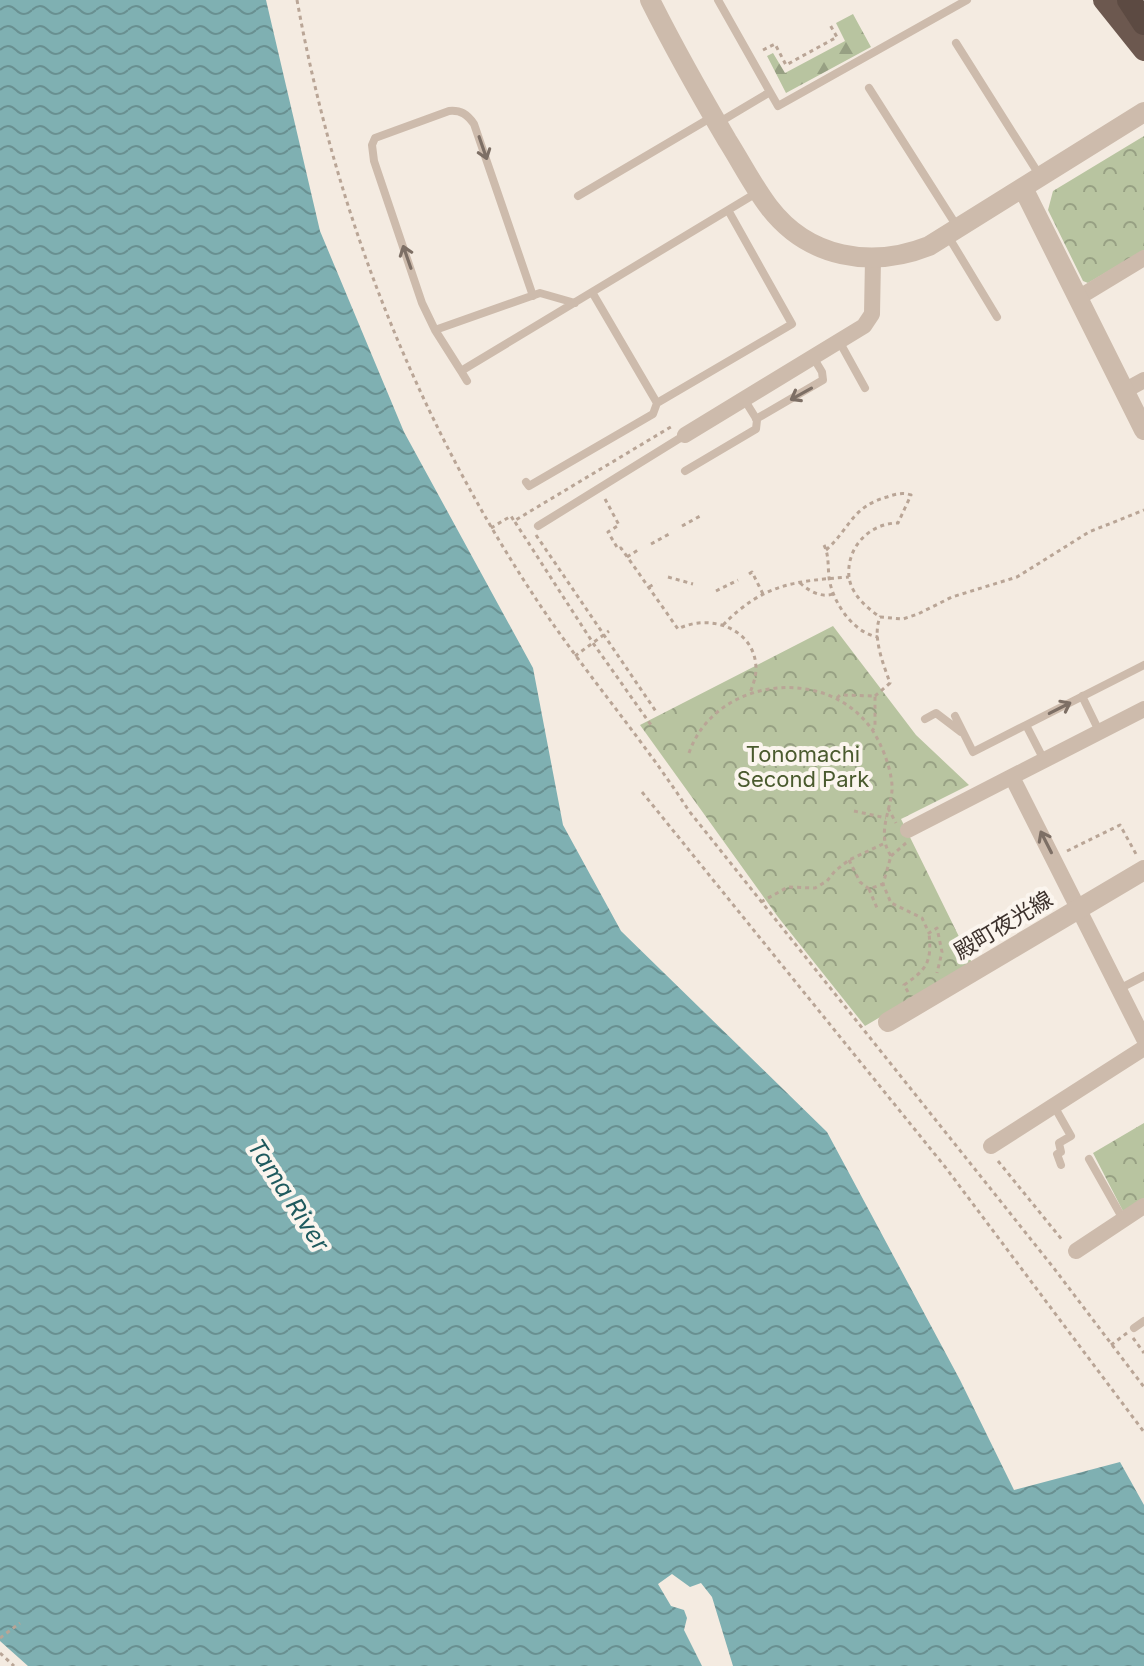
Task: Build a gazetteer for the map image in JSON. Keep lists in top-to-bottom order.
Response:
{
  "streets": {
    "street": ["殿町夜光線"]
  },
  "water": ["Tama River"],
  "parks": ["Tonomachi Second Park"]
}
